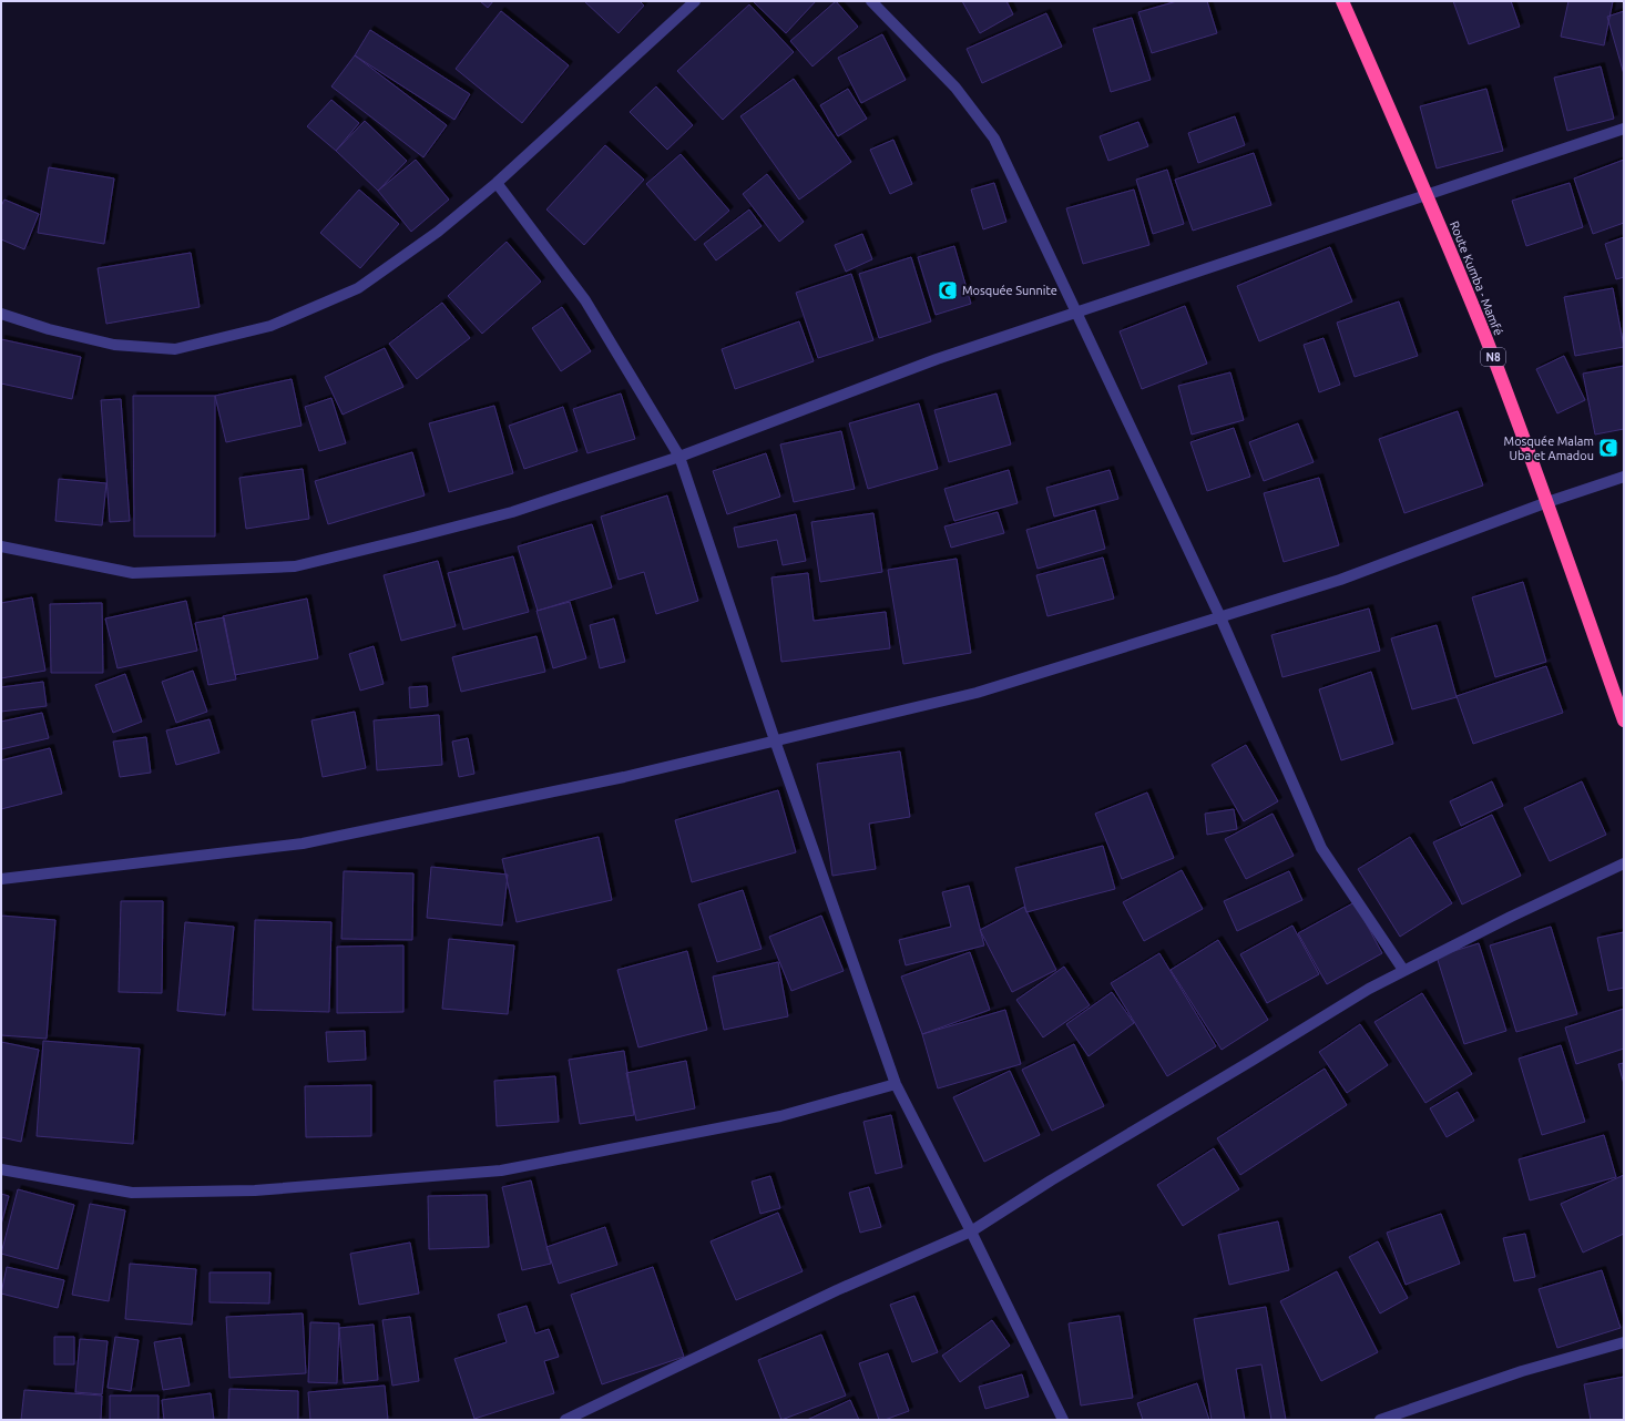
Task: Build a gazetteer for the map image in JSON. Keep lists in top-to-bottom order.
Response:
{
  "streets": {
    "highway": ["Route Kumba - Mamfé", "N8"]
  },
  "places": {
    "mosque": ["Mosquée Sunnite", "Mosquée Malam Uba et Amadou"]
  }
}
